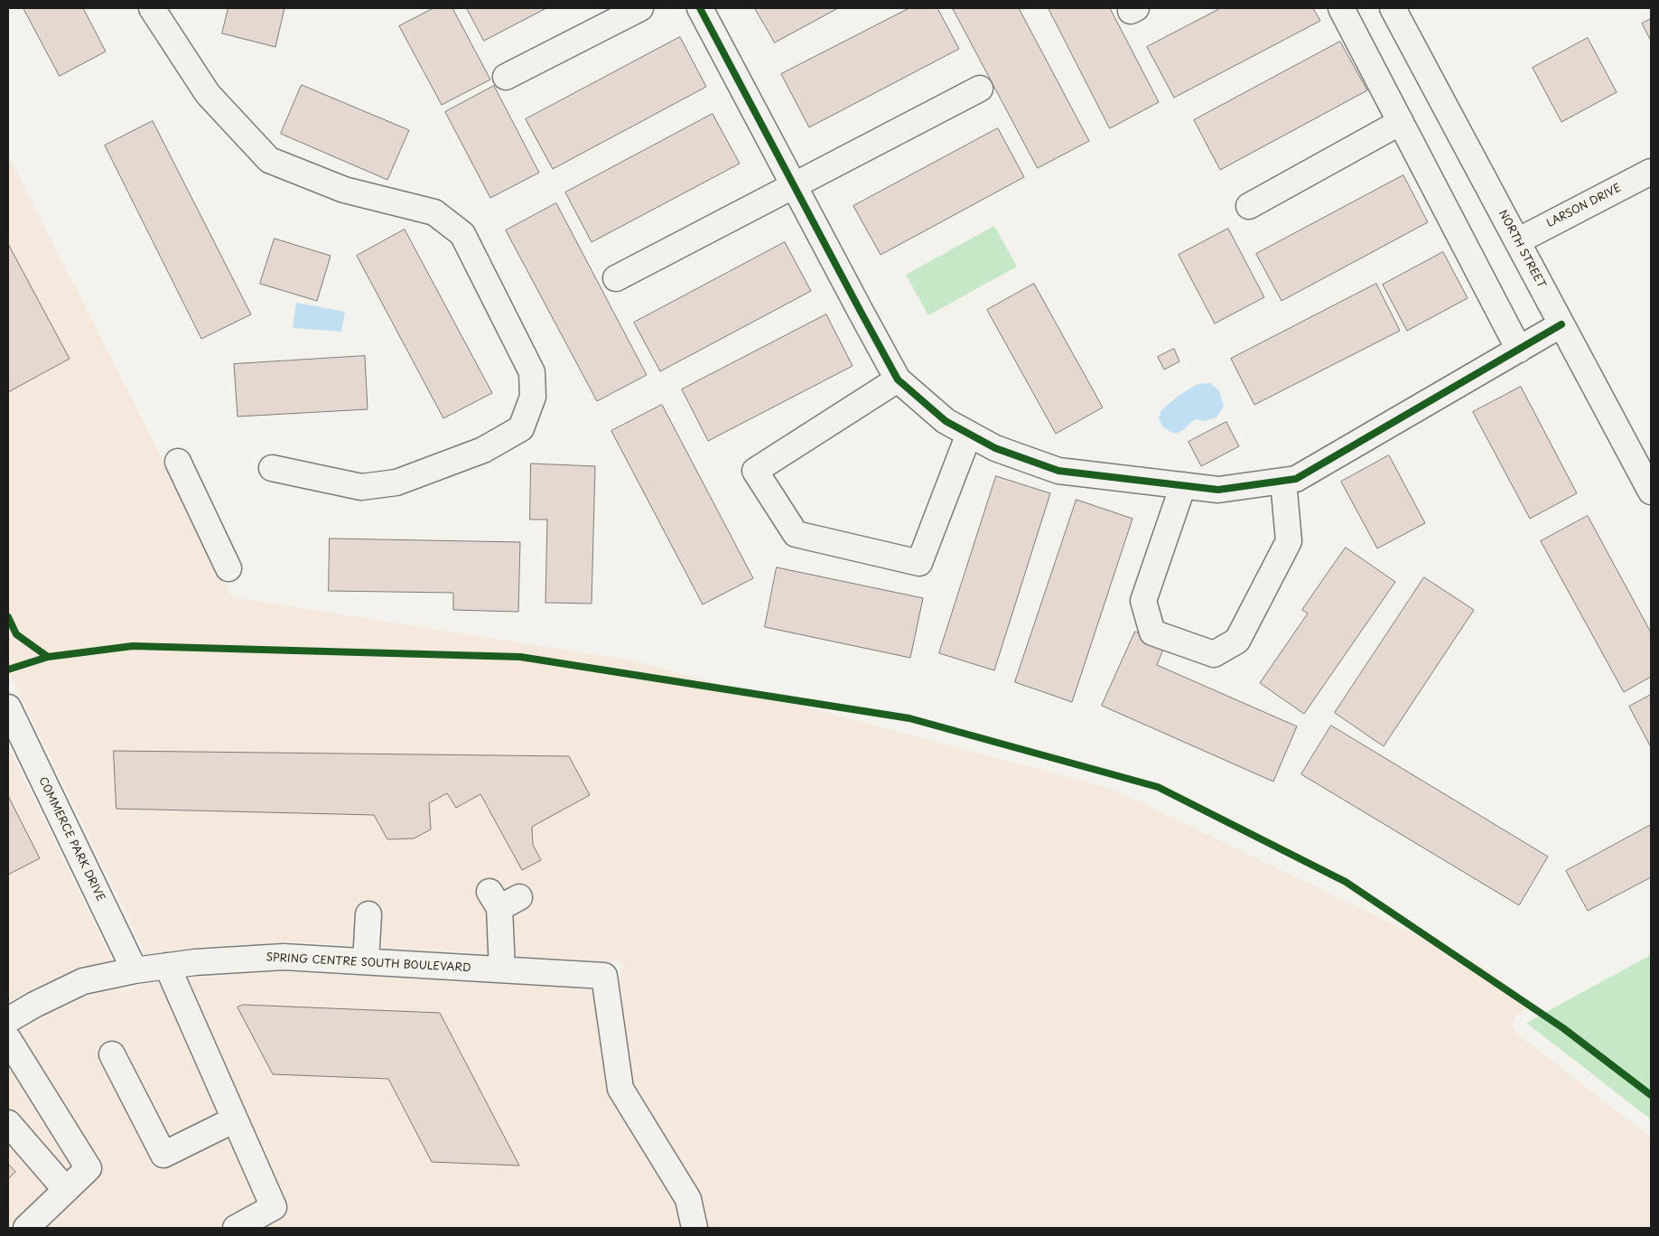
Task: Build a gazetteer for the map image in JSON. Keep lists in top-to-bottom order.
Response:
{
  "streets": {
    "street": [
      "LARSON DRIVE",
      "NORTH STREET",
      "COMMERCE PARK DRIVE",
      "SPRING CENTRE SOUTH BOULEVARD"
    ]
  },
  "crossings": [
    ["LARSON DRIVE", "NORTH STREET"],
    ["COMMERCE PARK DRIVE", "SPRING CENTRE SOUTH BOULEVARD"]
  ]
}
